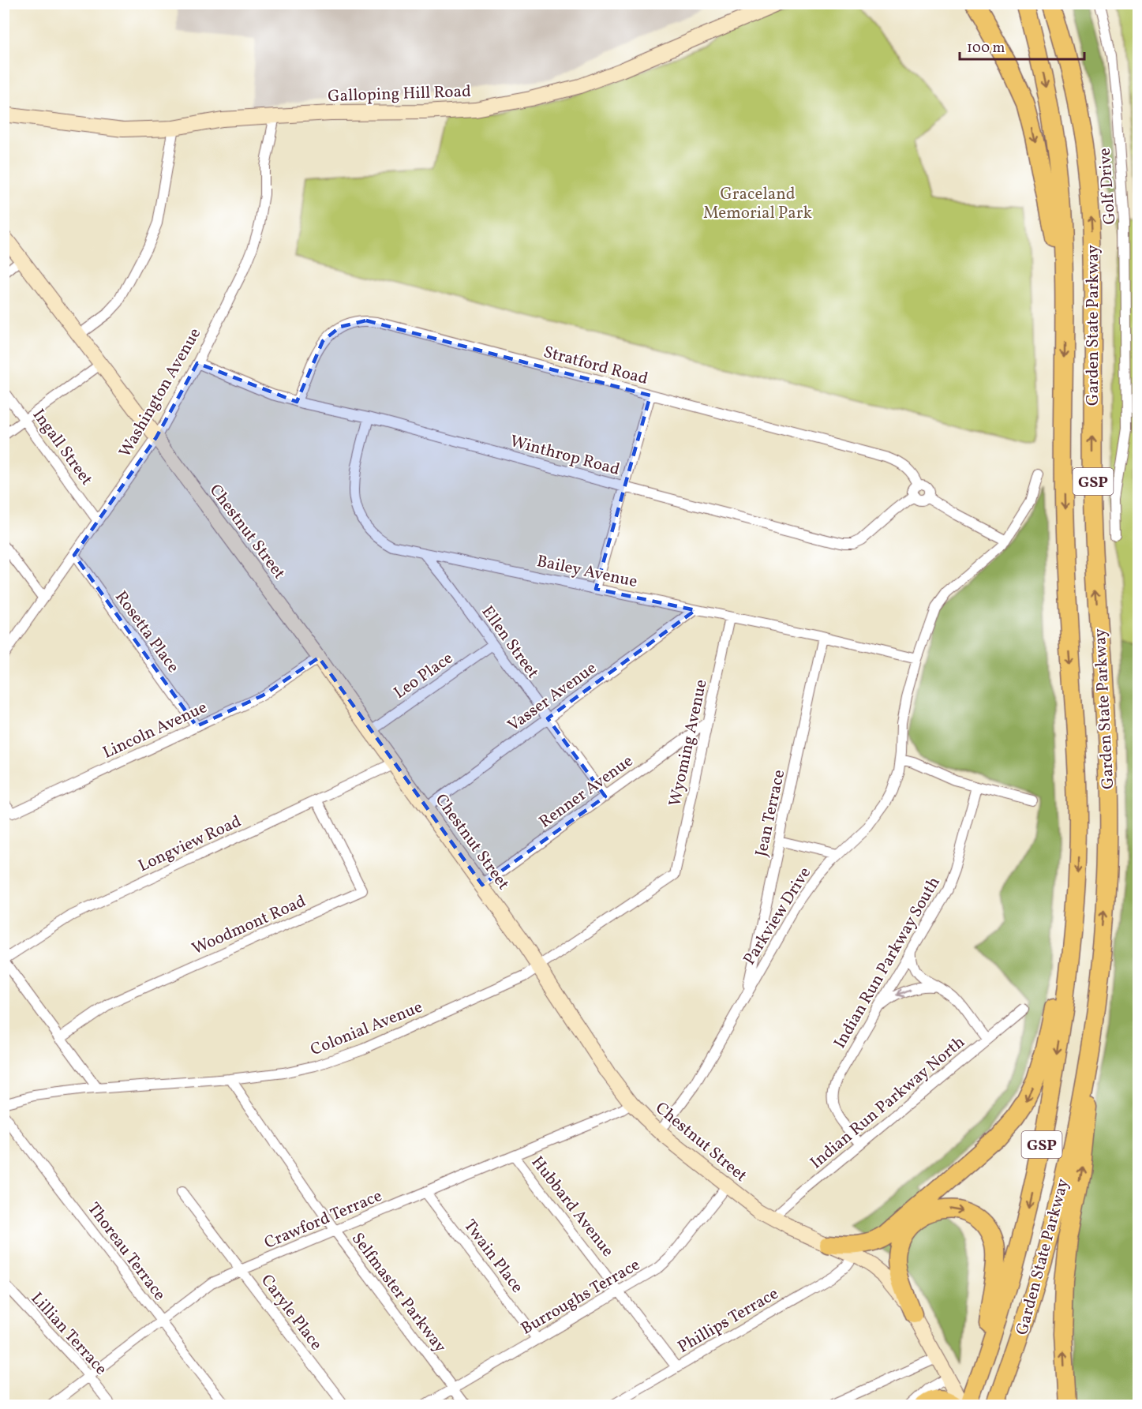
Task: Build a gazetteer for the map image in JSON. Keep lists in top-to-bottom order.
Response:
{
  "streets": {
    "highway": ["Garden State Parkway", "GSP"],
    "main road": ["Galloping Hill Road", "Chestnut Street"],
    "street": [
      "Golf Drive",
      "Stratford Road",
      "Washington Avenue",
      "Ingall Street",
      "Winthrop Road",
      "Bailey Avenue",
      "Rosetta Place",
      "Ellen Street",
      "Leo Place",
      "Vasser Avenue",
      "Lincoln Avenue",
      "Wyoming Avenue",
      "Renner Avenue",
      "Jean Terrace",
      "Longview Road",
      "Parkview Drive",
      "Woodmont Road",
      "Indian Run Parkway South",
      "Colonial Avenue",
      "Indian Run Parkway North",
      "Hubbard Avenue",
      "Crawford Terrace",
      "Thoreau Terrace",
      "Twain Place",
      "Selfmaster Parkway",
      "Burroughs Terrace",
      "Caryle Place",
      "Phillips Terrace",
      "Lillian Terrace"
    ]
  },
  "crossings": [
    ["Galloping Hill Road", "Washington Avenue"],
    ["Stratford Road", "Winthrop Road"],
    ["Washington Avenue", "Ingall Street"],
    ["Washington Avenue", "Winthrop Road"],
    ["Washington Avenue", "Chestnut Street"],
    ["Washington Avenue", "Rosetta Place"],
    ["Winthrop Road", "Bailey Avenue"],
    ["Chestnut Street", "Leo Place"],
    ["Chestnut Street", "Vasser Avenue"],
    ["Chestnut Street", "Lincoln Avenue"],
    ["Chestnut Street", "Renner Avenue"],
    ["Chestnut Street", "Longview Road"],
    ["Chestnut Street", "Parkview Drive"],
    ["Chestnut Street", "Colonial Avenue"],
    ["Chestnut Street", "Indian Run Parkway North"],
    ["Chestnut Street", "Crawford Terrace"],
    ["Chestnut Street", "Burroughs Terrace"],
    ["Chestnut Street", "Phillips Terrace"],
    ["Bailey Avenue", "Ellen Street"],
    ["Bailey Avenue", "Vasser Avenue"],
    ["Bailey Avenue", "Wyoming Avenue"],
    ["Bailey Avenue", "Jean Terrace"],
    ["Bailey Avenue", "Parkview Drive"],
    ["Rosetta Place", "Lincoln Avenue"],
    ["Ellen Street", "Leo Place"],
    ["Ellen Street", "Vasser Avenue"],
    ["Ellen Street", "Renner Avenue"],
    ["Wyoming Avenue", "Renner Avenue"],
    ["Wyoming Avenue", "Colonial Avenue"],
    ["Jean Terrace", "Parkview Drive"],
    ["Longview Road", "Woodmont Road"],
    ["Indian Run Parkway South", "Indian Run Parkway North"],
    ["Colonial Avenue", "Selfmaster Parkway"],
    ["Hubbard Avenue", "Crawford Terrace"],
    ["Hubbard Avenue", "Burroughs Terrace"],
    ["Hubbard Avenue", "Phillips Terrace"],
    ["Crawford Terrace", "Thoreau Terrace"],
    ["Crawford Terrace", "Twain Place"],
    ["Crawford Terrace", "Selfmaster Parkway"],
    ["Crawford Terrace", "Caryle Place"],
    ["Crawford Terrace", "Lillian Terrace"],
    ["Twain Place", "Burroughs Terrace"],
    ["Selfmaster Parkway", "Burroughs Terrace"]
  ],
  "parks": ["Graceland Memorial Park"],
  "scale_bar": "100 m"
}
